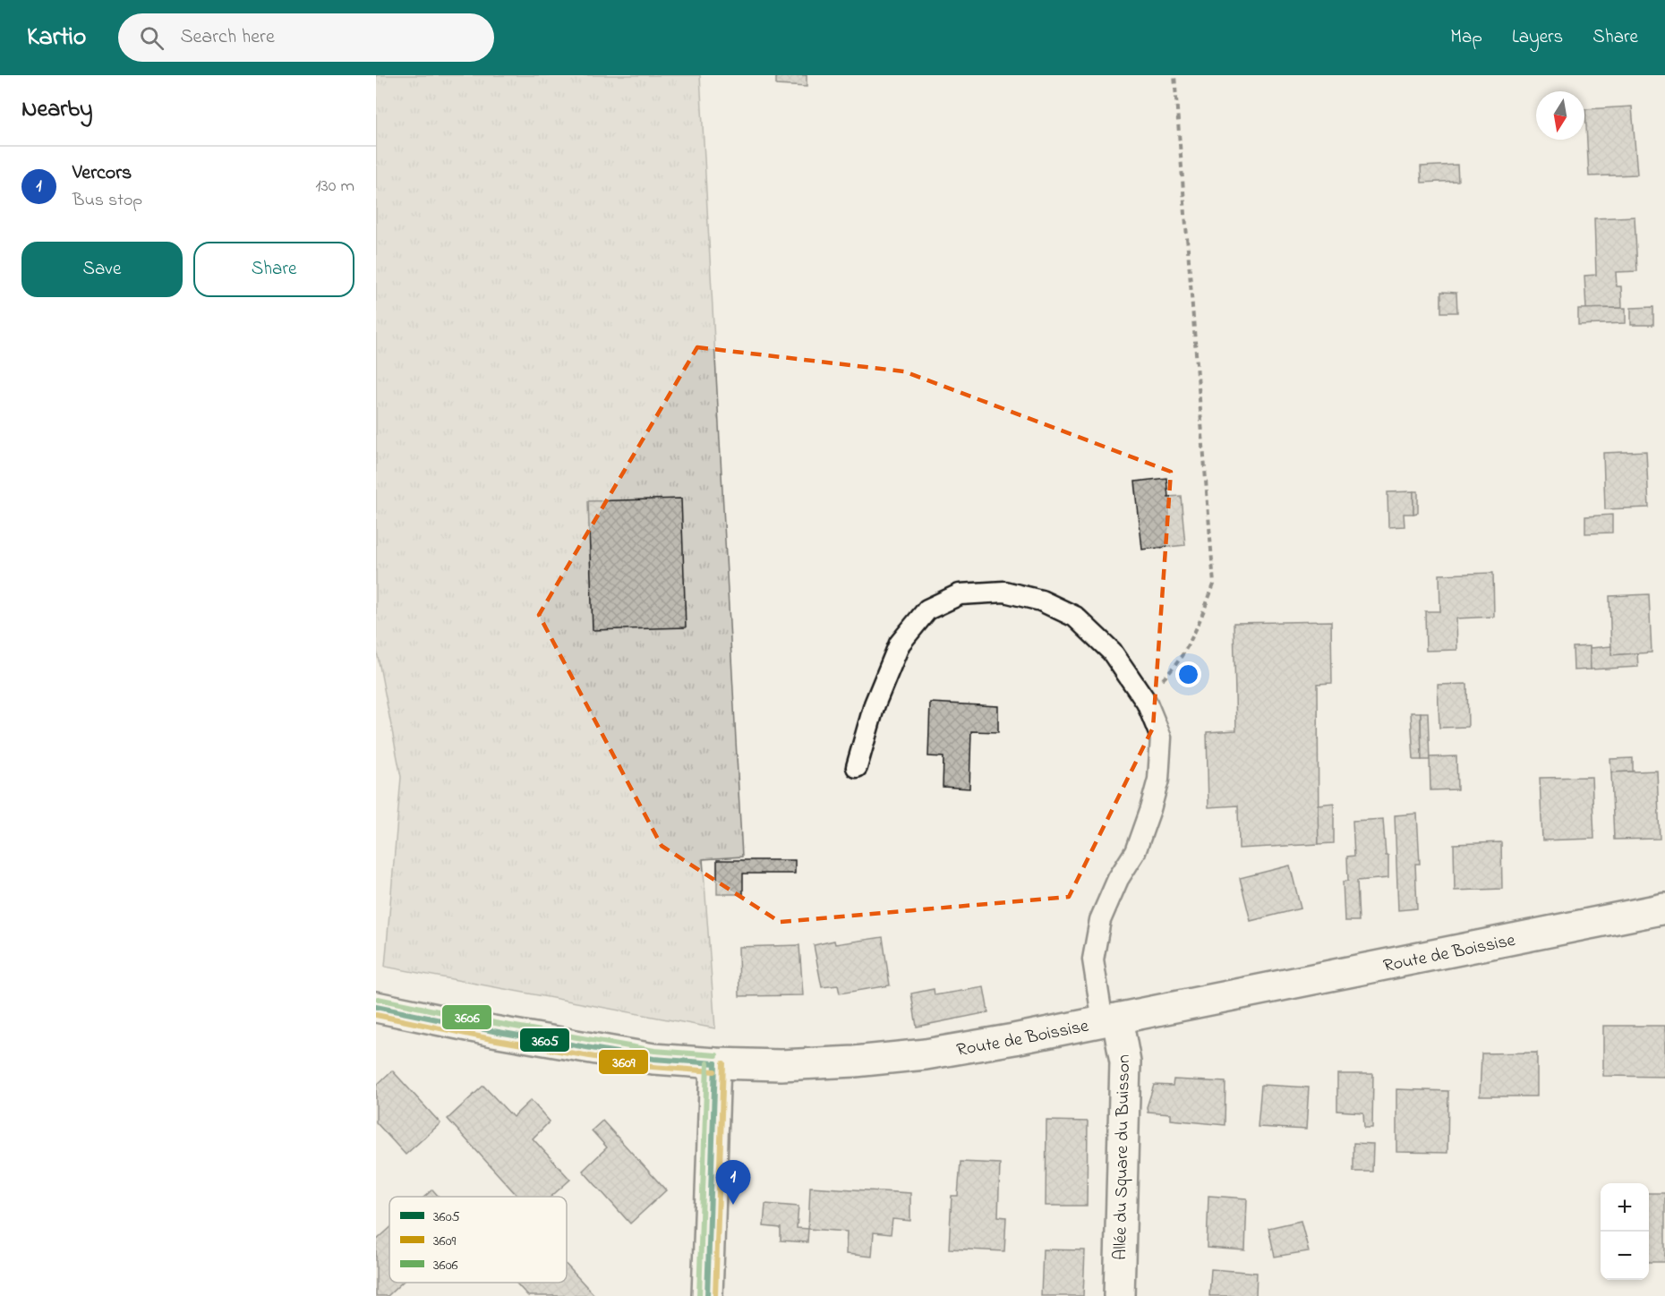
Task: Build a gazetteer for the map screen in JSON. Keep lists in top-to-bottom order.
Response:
{
  "streets": {
    "street": ["Route de Boissise", "Allée du Square du Buisson"]
  },
  "crossings": [
    ["Route de Boissise", "Allée du Square du Buisson"]
  ],
  "lines": ["transit line 3606", "transit line 3605", "transit line 3609"],
  "legend": ["3605", "3609", "3606"],
  "north": "bottom",
  "page": {
    "header": "Kartio",
    "search": "Search here",
    "nav": ["Map", "Layers", "Share"],
    "heading": "Nearby",
    "list": [
      {
        "mark": "1",
        "name": "Vercors",
        "note": "Bus stop",
        "value": "130 m"
      }
    ],
    "buttons": ["Save", "Share"],
    "pins": "1",
    "map_buttons": ["+", "−"]
  }
}
